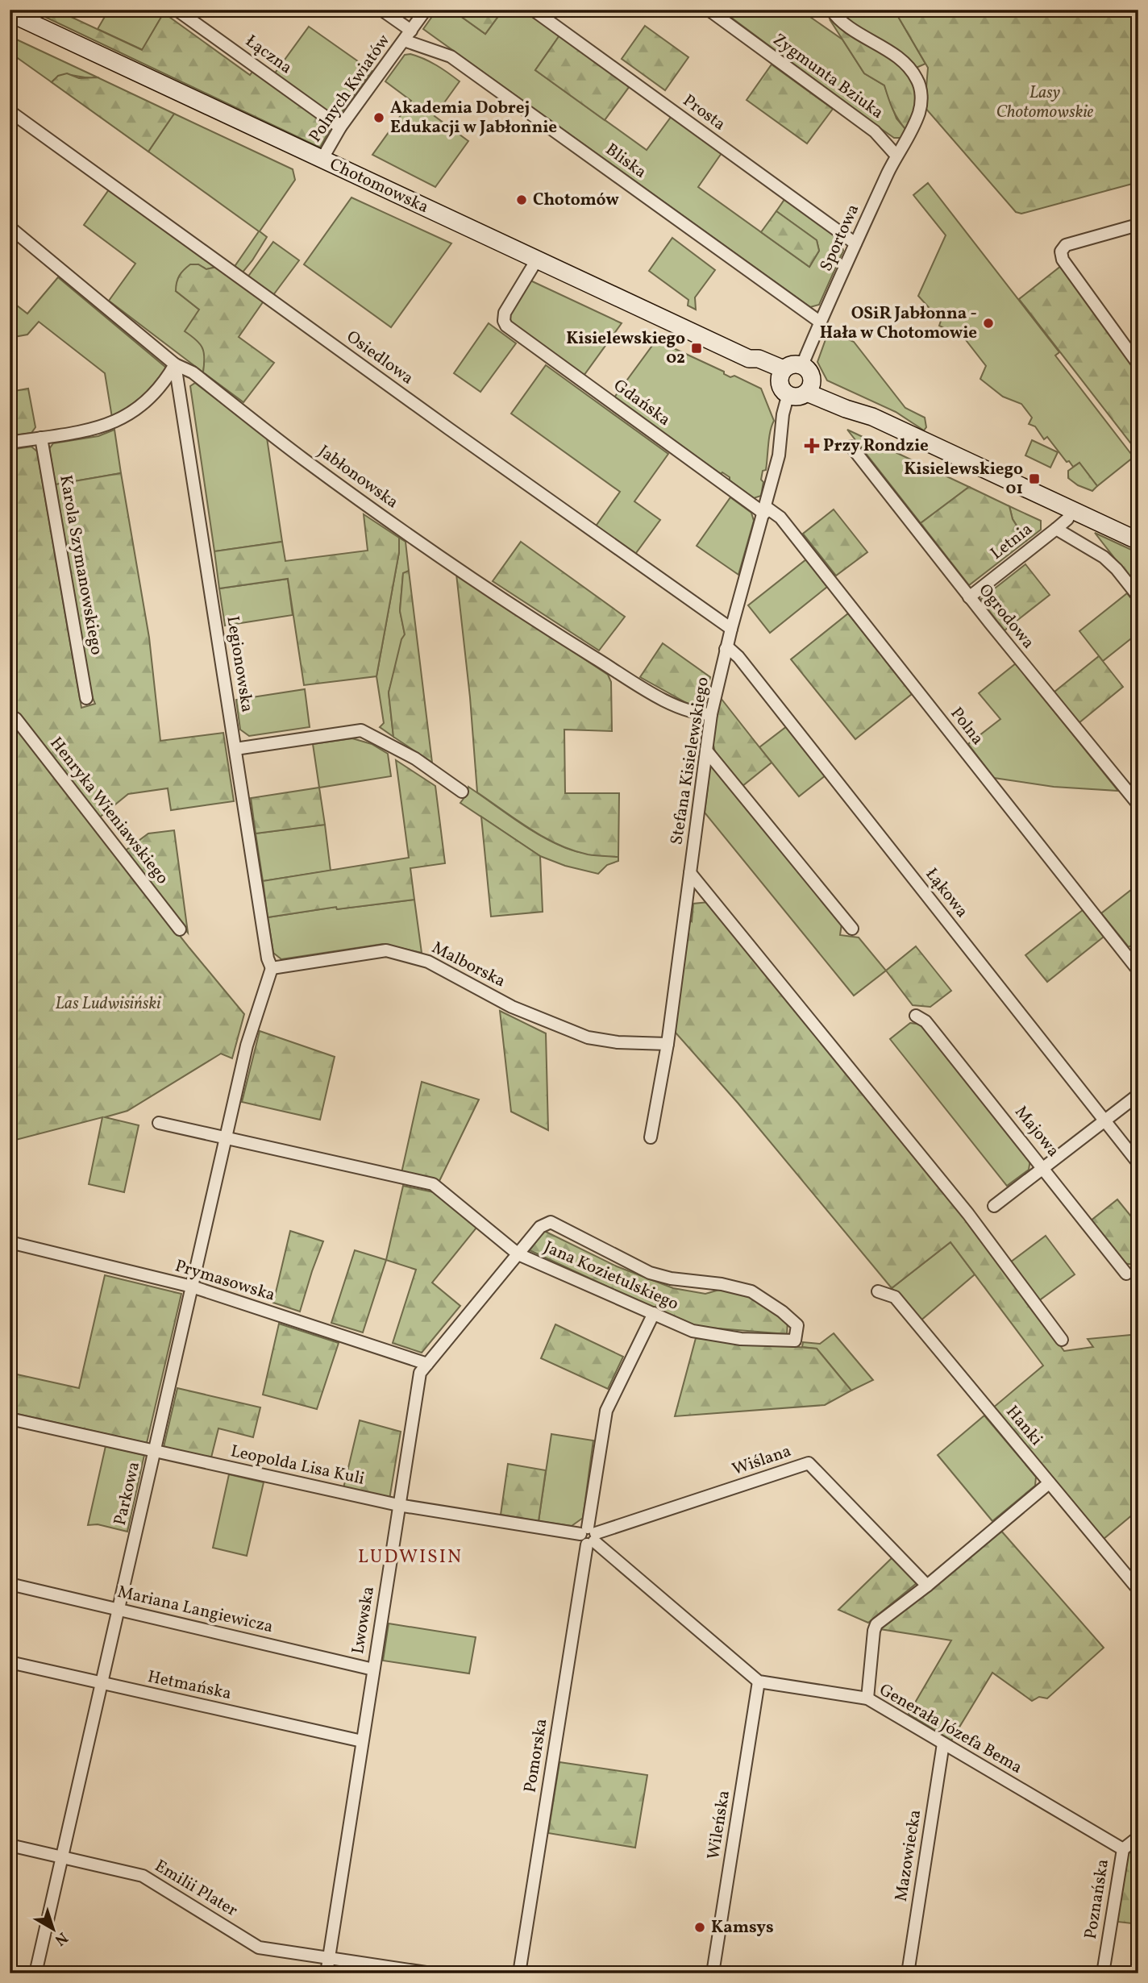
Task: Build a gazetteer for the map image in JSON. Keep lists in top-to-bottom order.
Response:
{
  "streets": {
    "street": [
      "Łączna",
      "Zygmunta Bziuka",
      "Polnych Kwiatów",
      "Prosta",
      "Bliska",
      "Chotomowska",
      "Sportowa",
      "Osiedlowa",
      "Gdańska",
      "Jabłonowska",
      "Letnia",
      "Karola Szymanowskiego",
      "Ogrodowa",
      "Legionowska",
      "Polna",
      "Stefana Kisielewskiego",
      "Henryka Wieniawskiego",
      "Łąkowa",
      "Malborska",
      "Majowa",
      "Jana Kozietulskiego",
      "Prymasowska",
      "Hanki",
      "Wiślana",
      "Leopolda Lisa Kuli",
      "Parkowa",
      "Mariana Langiewicza",
      "Lwowska",
      "Hetmańska",
      "Generała Józefa Bema",
      "Pomorska",
      "Wileńska",
      "Mazowiecka",
      "Emilii Plater",
      "Poznańska"
    ]
  },
  "crossings": [
    ["Łączna", "Polnych Kwiatów"],
    ["Zygmunta Bziuka", "Sportowa"],
    ["Polnych Kwiatów", "Bliska"],
    ["Polnych Kwiatów", "Chotomowska"],
    ["Prosta", "Sportowa"],
    ["Bliska", "Sportowa"],
    ["Chotomowska", "Sportowa"],
    ["Chotomowska", "Gdańska"],
    ["Chotomowska", "Stefana Kisielewskiego"],
    ["Sportowa", "Stefana Kisielewskiego"],
    ["Osiedlowa", "Stefana Kisielewskiego"],
    ["Gdańska", "Polna"],
    ["Gdańska", "Stefana Kisielewskiego"],
    ["Jabłonowska", "Legionowska"],
    ["Jabłonowska", "Stefana Kisielewskiego"],
    ["Letnia", "Ogrodowa"],
    ["Legionowska", "Malborska"],
    ["Legionowska", "Parkowa"],
    ["Polna", "Stefana Kisielewskiego"],
    ["Stefana Kisielewskiego", "Łąkowa"],
    ["Stefana Kisielewskiego", "Malborska"],
    ["Malborska", "Parkowa"],
    ["Jana Kozietulskiego", "Parkowa"],
    ["Jana Kozietulskiego", "Lwowska"],
    ["Jana Kozietulskiego", "Pomorska"],
    ["Prymasowska", "Parkowa"],
    ["Prymasowska", "Lwowska"],
    ["Wiślana", "Leopolda Lisa Kuli"],
    ["Wiślana", "Pomorska"],
    ["Leopolda Lisa Kuli", "Parkowa"],
    ["Leopolda Lisa Kuli", "Lwowska"],
    ["Leopolda Lisa Kuli", "Pomorska"],
    ["Parkowa", "Mariana Langiewicza"],
    ["Parkowa", "Hetmańska"],
    ["Parkowa", "Emilii Plater"],
    ["Mariana Langiewicza", "Lwowska"],
    ["Lwowska", "Hetmańska"],
    ["Lwowska", "Emilii Plater"],
    ["Generała Józefa Bema", "Wileńska"],
    ["Generała Józefa Bema", "Mazowiecka"],
    ["Generała Józefa Bema", "Poznańska"]
  ],
  "districts": ["LUDWISIN"],
  "parks": ["Lasy Chotomowskie", "Las Ludwisiński"],
  "places": {
    "other": [
      "Akademia Dobrej Edukacji w Jabłonnie",
      "Chotomów",
      "OSiR Jabłonna - Hała w Chotomowie",
      "Kamsys"
    ],
    "transit": ["Kisielewskiego 02", "Kisielewskiego 01"],
    "health": ["Przy Rondzie"]
  },
  "north": "bottom right"
}
